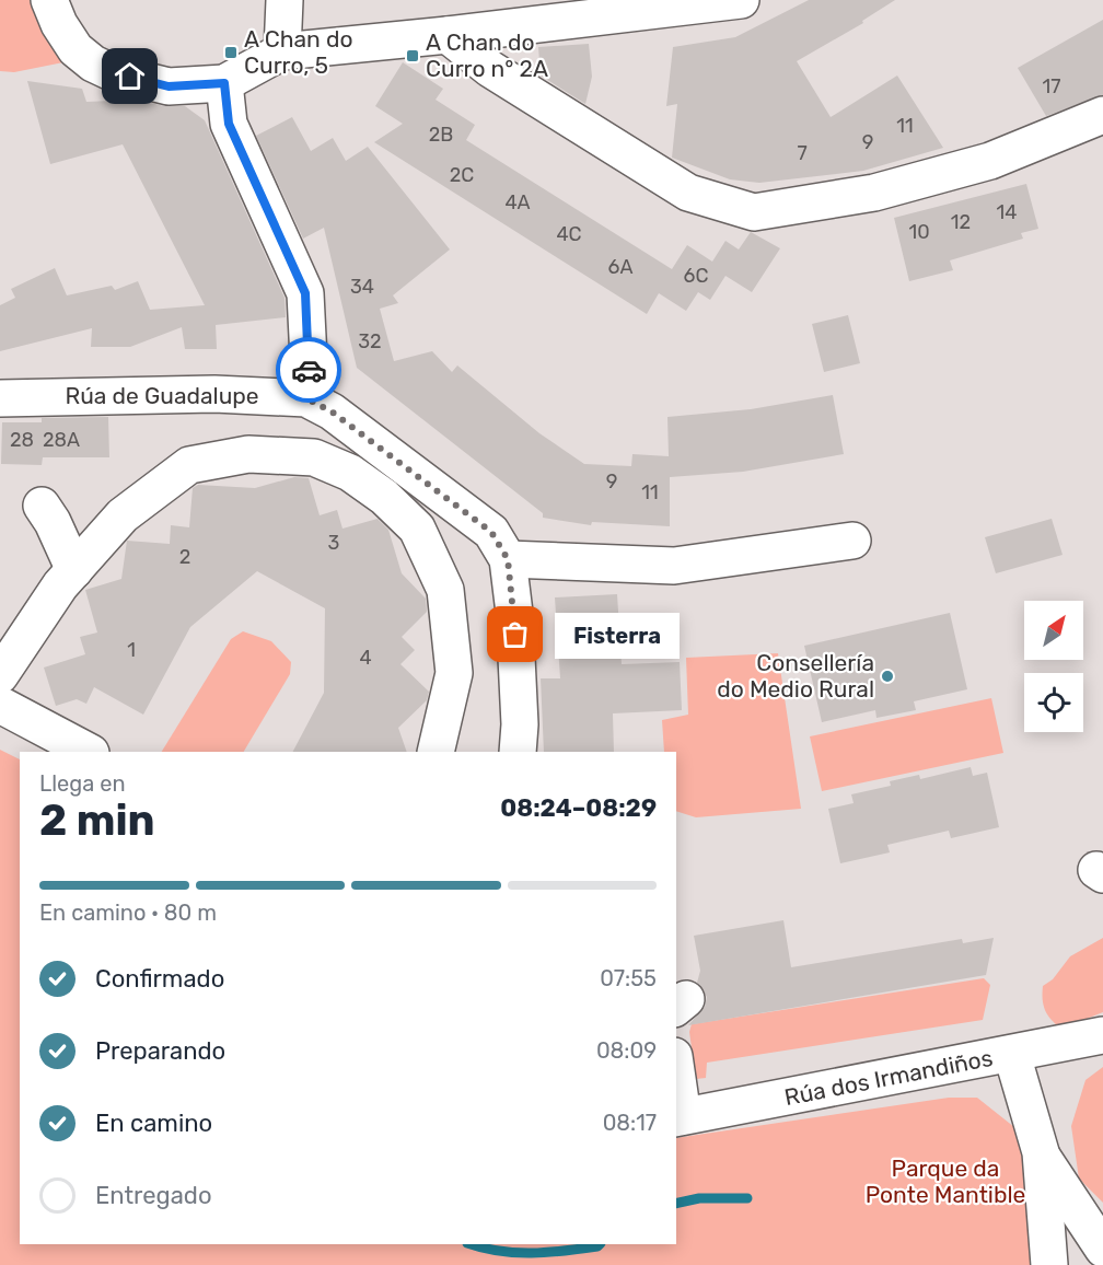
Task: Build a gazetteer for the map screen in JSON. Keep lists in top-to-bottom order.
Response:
{
  "streets": {
    "street": ["Rúa de Guadalupe", "Rúa dos Irmandiños"]
  },
  "parks": ["Parque da Ponte Mantible"],
  "places": {
    "transit": ["A Chan do Curro, 5", "A Chan do Curro n° 2A"],
    "other": ["Fisterra", "Consellería do Medio Rural"]
  },
  "house_numbers": [
    "17",
    "11",
    "2B",
    "9",
    "7",
    "2C",
    "4A",
    "14",
    "12",
    "10",
    "4C",
    "6A",
    "6C",
    "34",
    "32",
    "28",
    "28A",
    "9",
    "11",
    "3",
    "2",
    "1",
    "4"
  ],
  "north": "top right",
  "page": {
    "bubble": "Fisterra",
    "heading": ["2 min", "Llega en", "08:24–08:29"],
    "bar": "En camino · 80 m",
    "list": [
      ["Confirmado", "07:55"],
      ["Preparando", "08:09"],
      ["En camino", "08:17"],
      "Entregado"
    ]
  }
}
